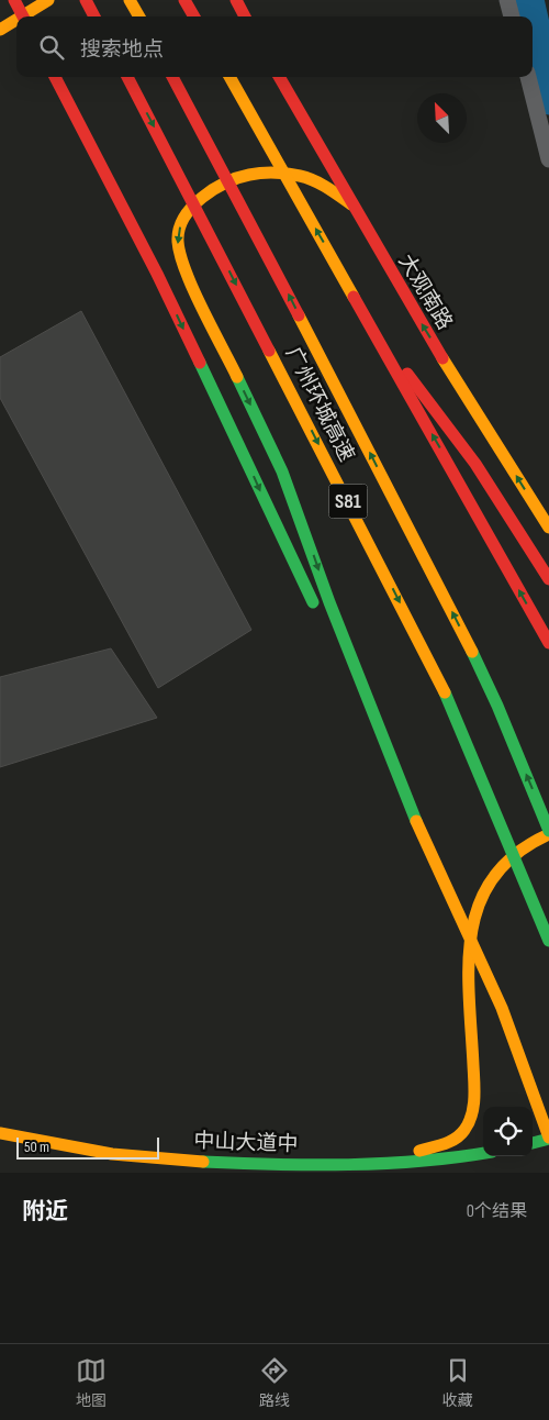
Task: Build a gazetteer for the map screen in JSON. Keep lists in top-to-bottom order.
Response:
{
  "streets": {
    "main road": [
      "大观南路",
      "广州环城高速",
      "S81",
      "中山大道中"
    ]
  },
  "scale_bar": "50 m",
  "north": "top left",
  "page": {
    "search": "搜索地点",
    "scale": "50 m",
    "heading": ["附近", "0个结果"],
    "nav": ["地图", "路线", "收藏"]
  }
}
